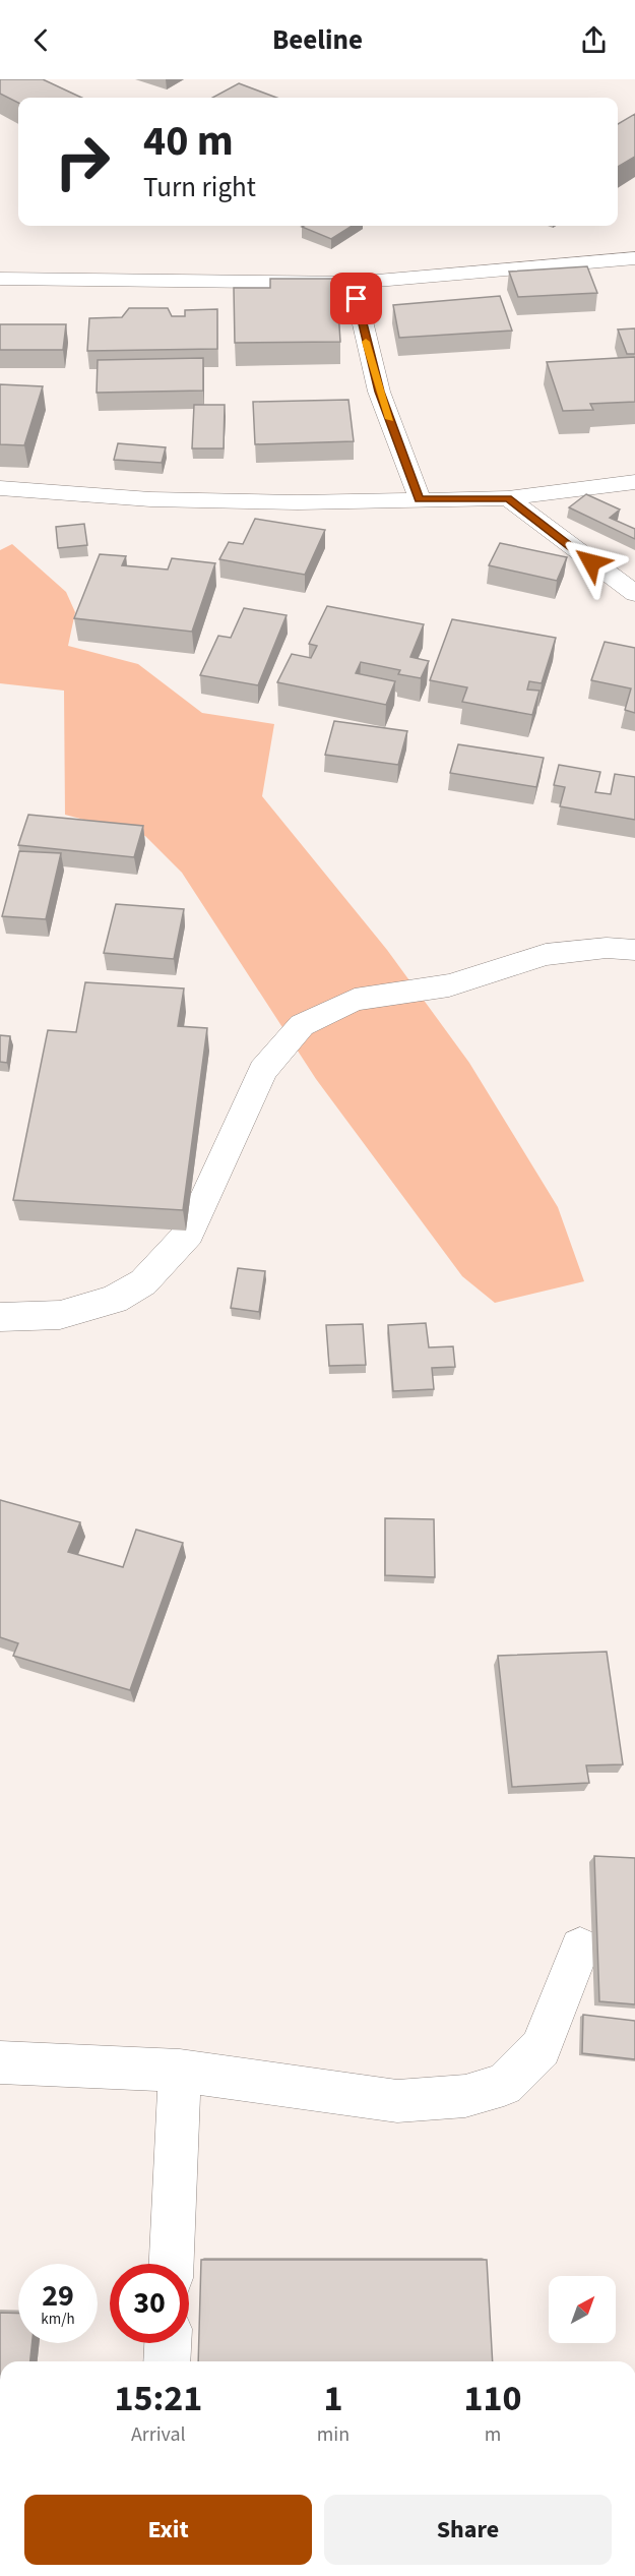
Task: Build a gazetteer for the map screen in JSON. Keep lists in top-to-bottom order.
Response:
{
  "north": "top right",
  "page": {
    "header": "Beeline",
    "turn": ["40 m", "Turn right"],
    "speed": "29 km/h",
    "limit": "30",
    "eta": [
      "15:21",
      "Arrival",
      "1",
      "min",
      "110",
      "m"
    ],
    "buttons": ["Exit", "Share"]
  }
}
